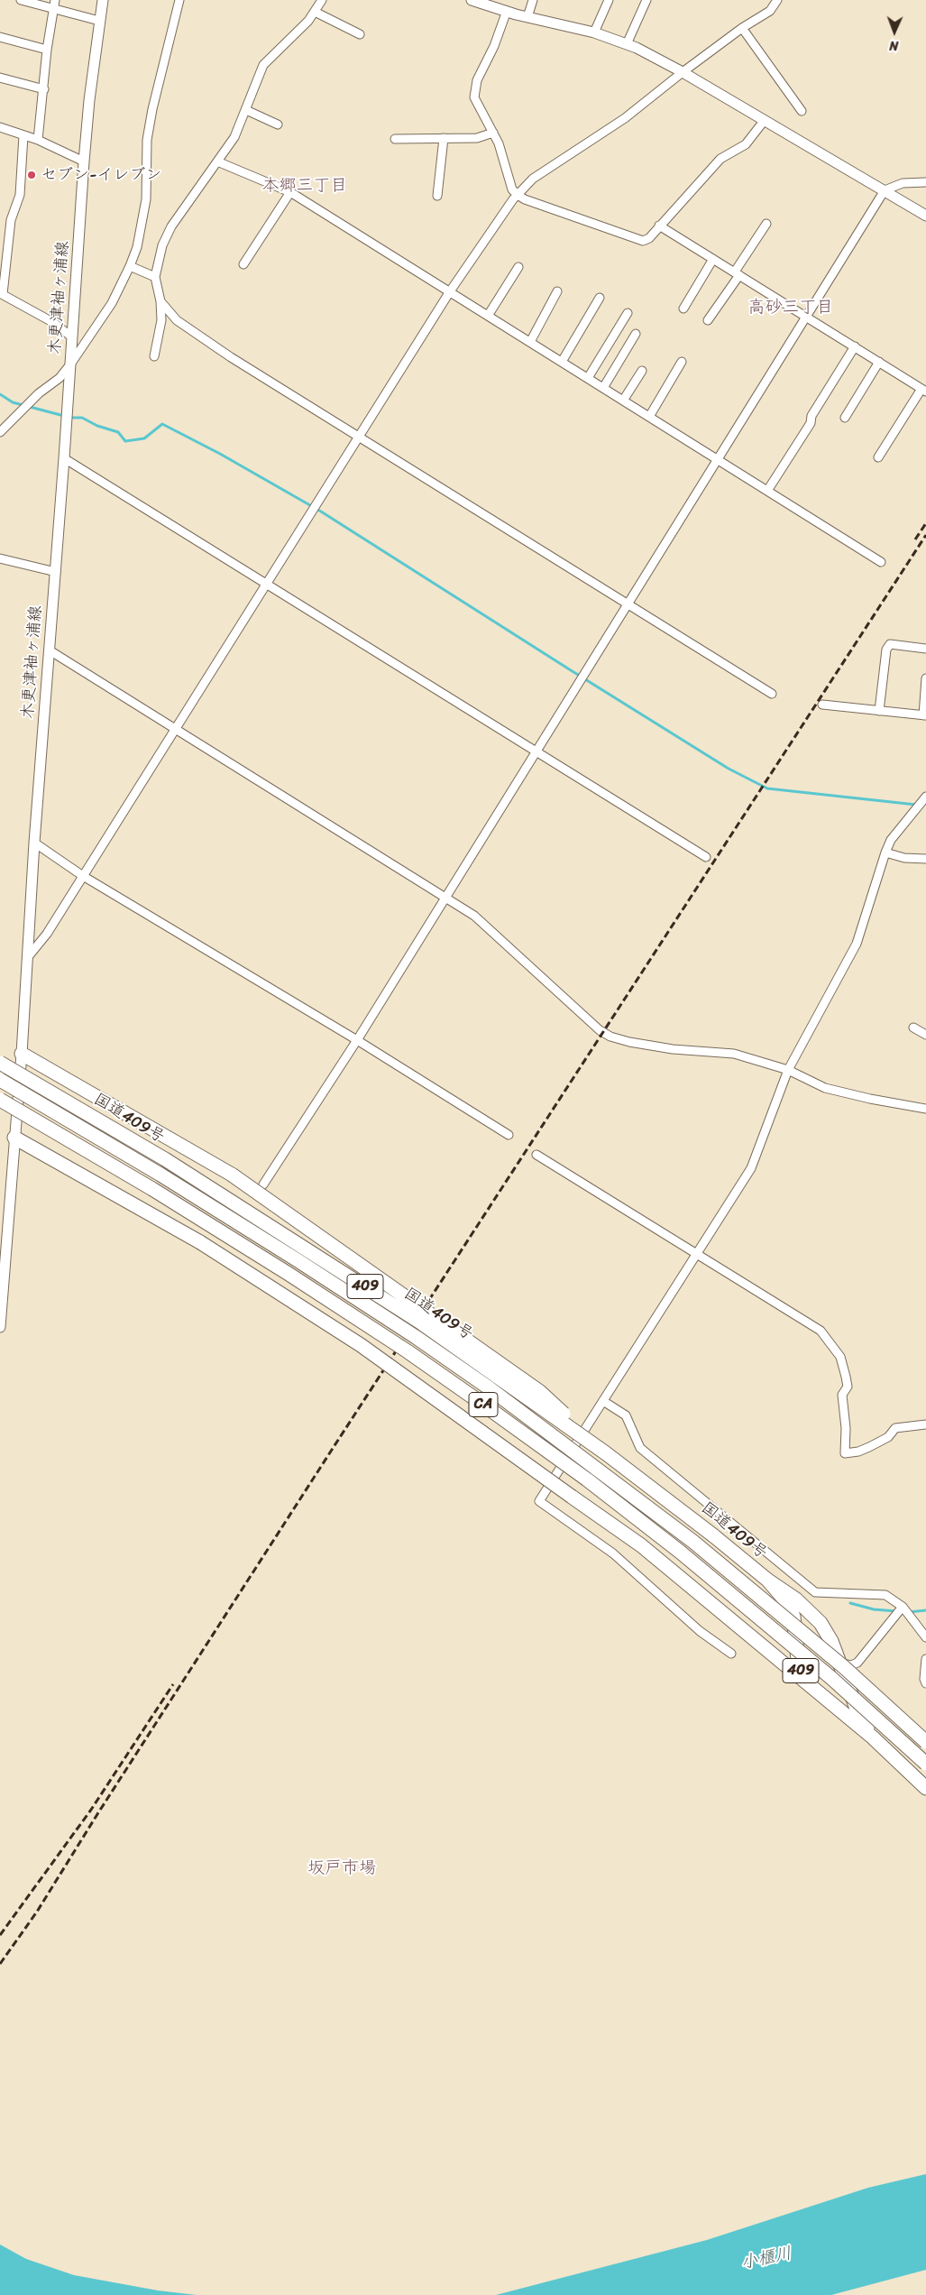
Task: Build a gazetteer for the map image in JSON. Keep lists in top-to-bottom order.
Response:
{
  "streets": {
    "highway": ["国道409号", "409", "CA"],
    "main road": ["木更津袖ヶ浦線"]
  },
  "districts": ["本郷三丁目", "高砂三丁目", "坂戸市場"],
  "water": ["小櫃川"],
  "places": ["セブン-イレブン"],
  "north": "bottom"
}
